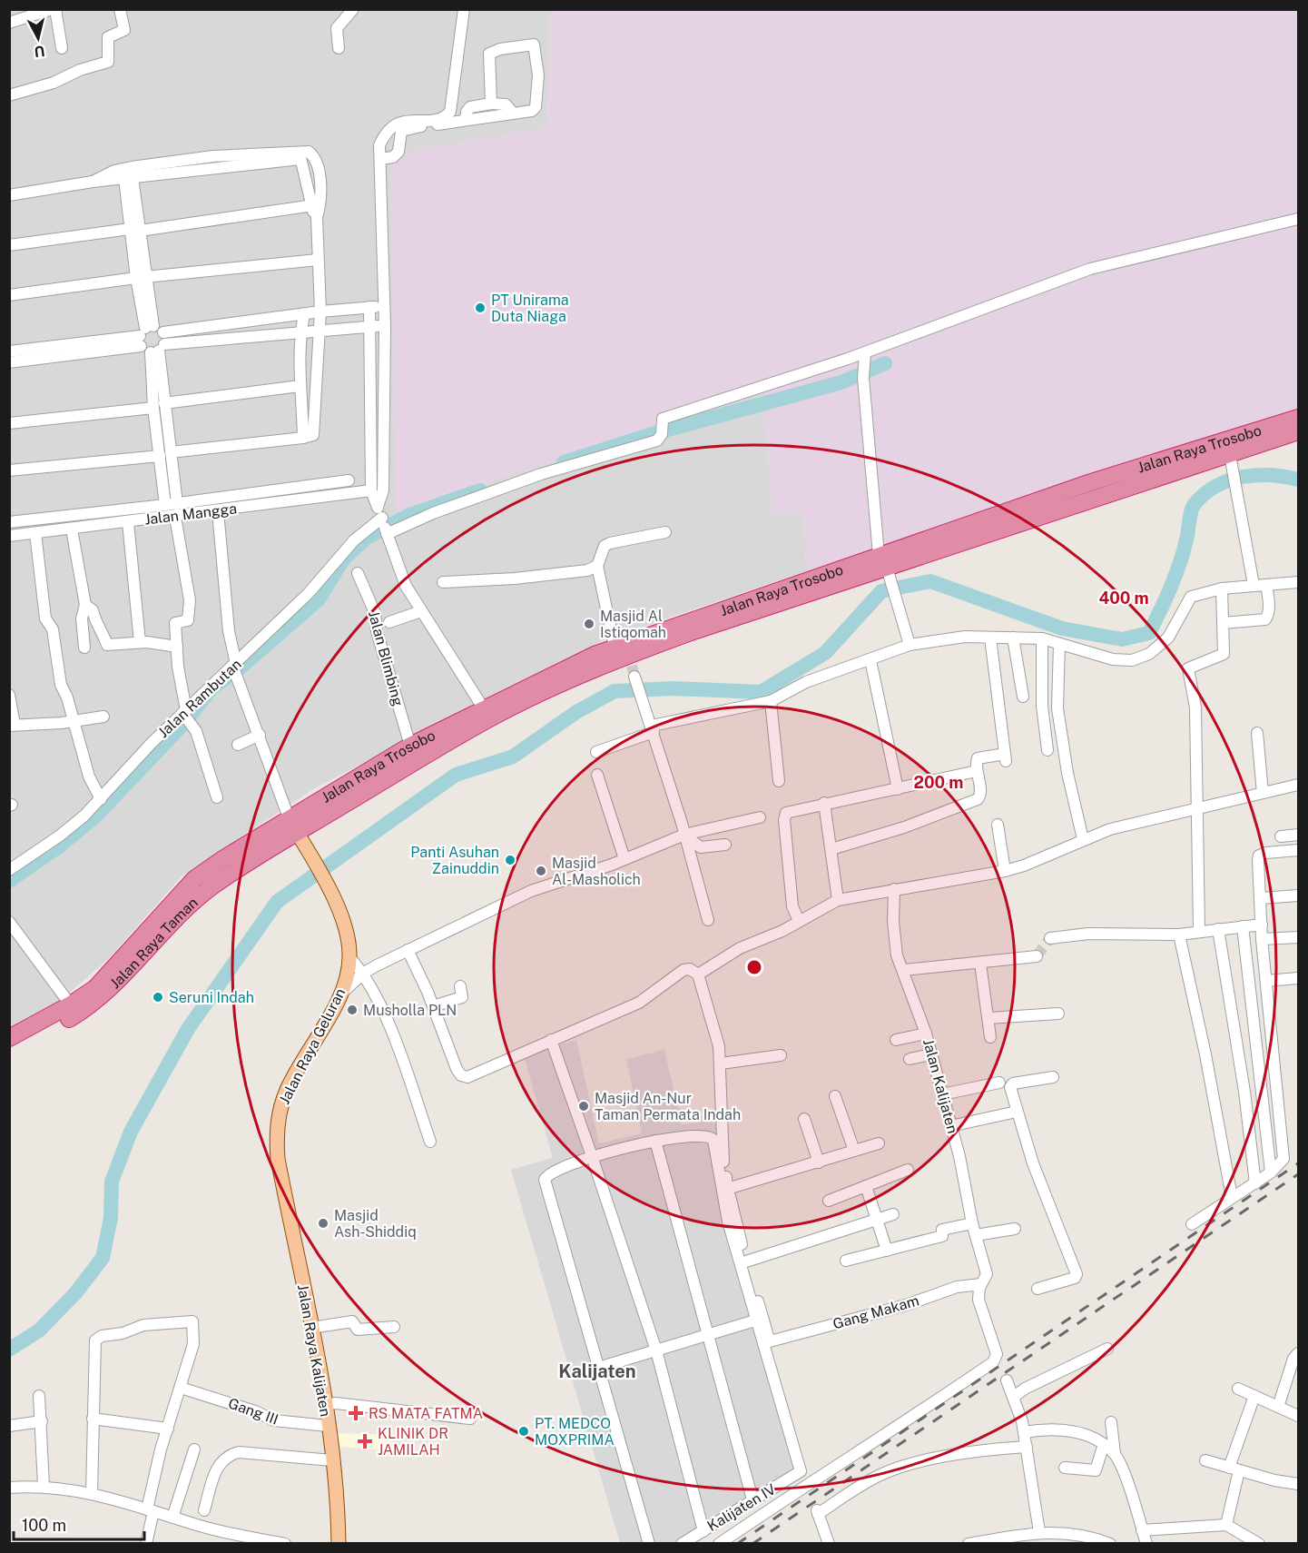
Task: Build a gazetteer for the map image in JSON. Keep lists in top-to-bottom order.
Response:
{
  "streets": {
    "highway": ["Jalan Raya Trosobo", "Jalan Raya Taman"],
    "main road": ["Jalan Raya Geluran", "Jalan Raya Kalijaten"],
    "street": [
      "Jalan Mangga",
      "Jalan Blimbing",
      "Jalan Rambutan",
      "Jalan Kalijaten",
      "Gang Makam",
      "Gang III",
      "Kalijaten IV"
    ]
  },
  "crossings": [
    ["Jalan Raya Trosobo", "Jalan Blimbing"],
    ["Jalan Raya Trosobo", "Jalan Raya Taman"],
    ["Jalan Raya Trosobo", "Jalan Raya Geluran"],
    ["Jalan Raya Taman", "Jalan Raya Geluran"],
    ["Jalan Raya Geluran", "Jalan Raya Kalijaten"],
    ["Jalan Kalijaten", "Gang Makam"],
    ["Jalan Raya Kalijaten", "Gang III"]
  ],
  "districts": ["Kalijaten"],
  "places": {
    "other": [
      "PT Unirama Duta Niaga",
      "Masjid Al Istiqomah",
      "Panti Asuhan Zainuddin",
      "Masjid Al-Masholich",
      "Seruni Indah",
      "Musholla PLN",
      "Masjid An-Nur Taman Permata Indah",
      "Masjid Ash-Shiddiq",
      "PT. MEDCO MOXPRIMA"
    ],
    "health": ["RS MATA FATMA", "KLINIK DR JAMILAH"]
  },
  "scale_bar": "100 m",
  "north": "bottom",
  "rings": ["400 m", "200 m"]
}
